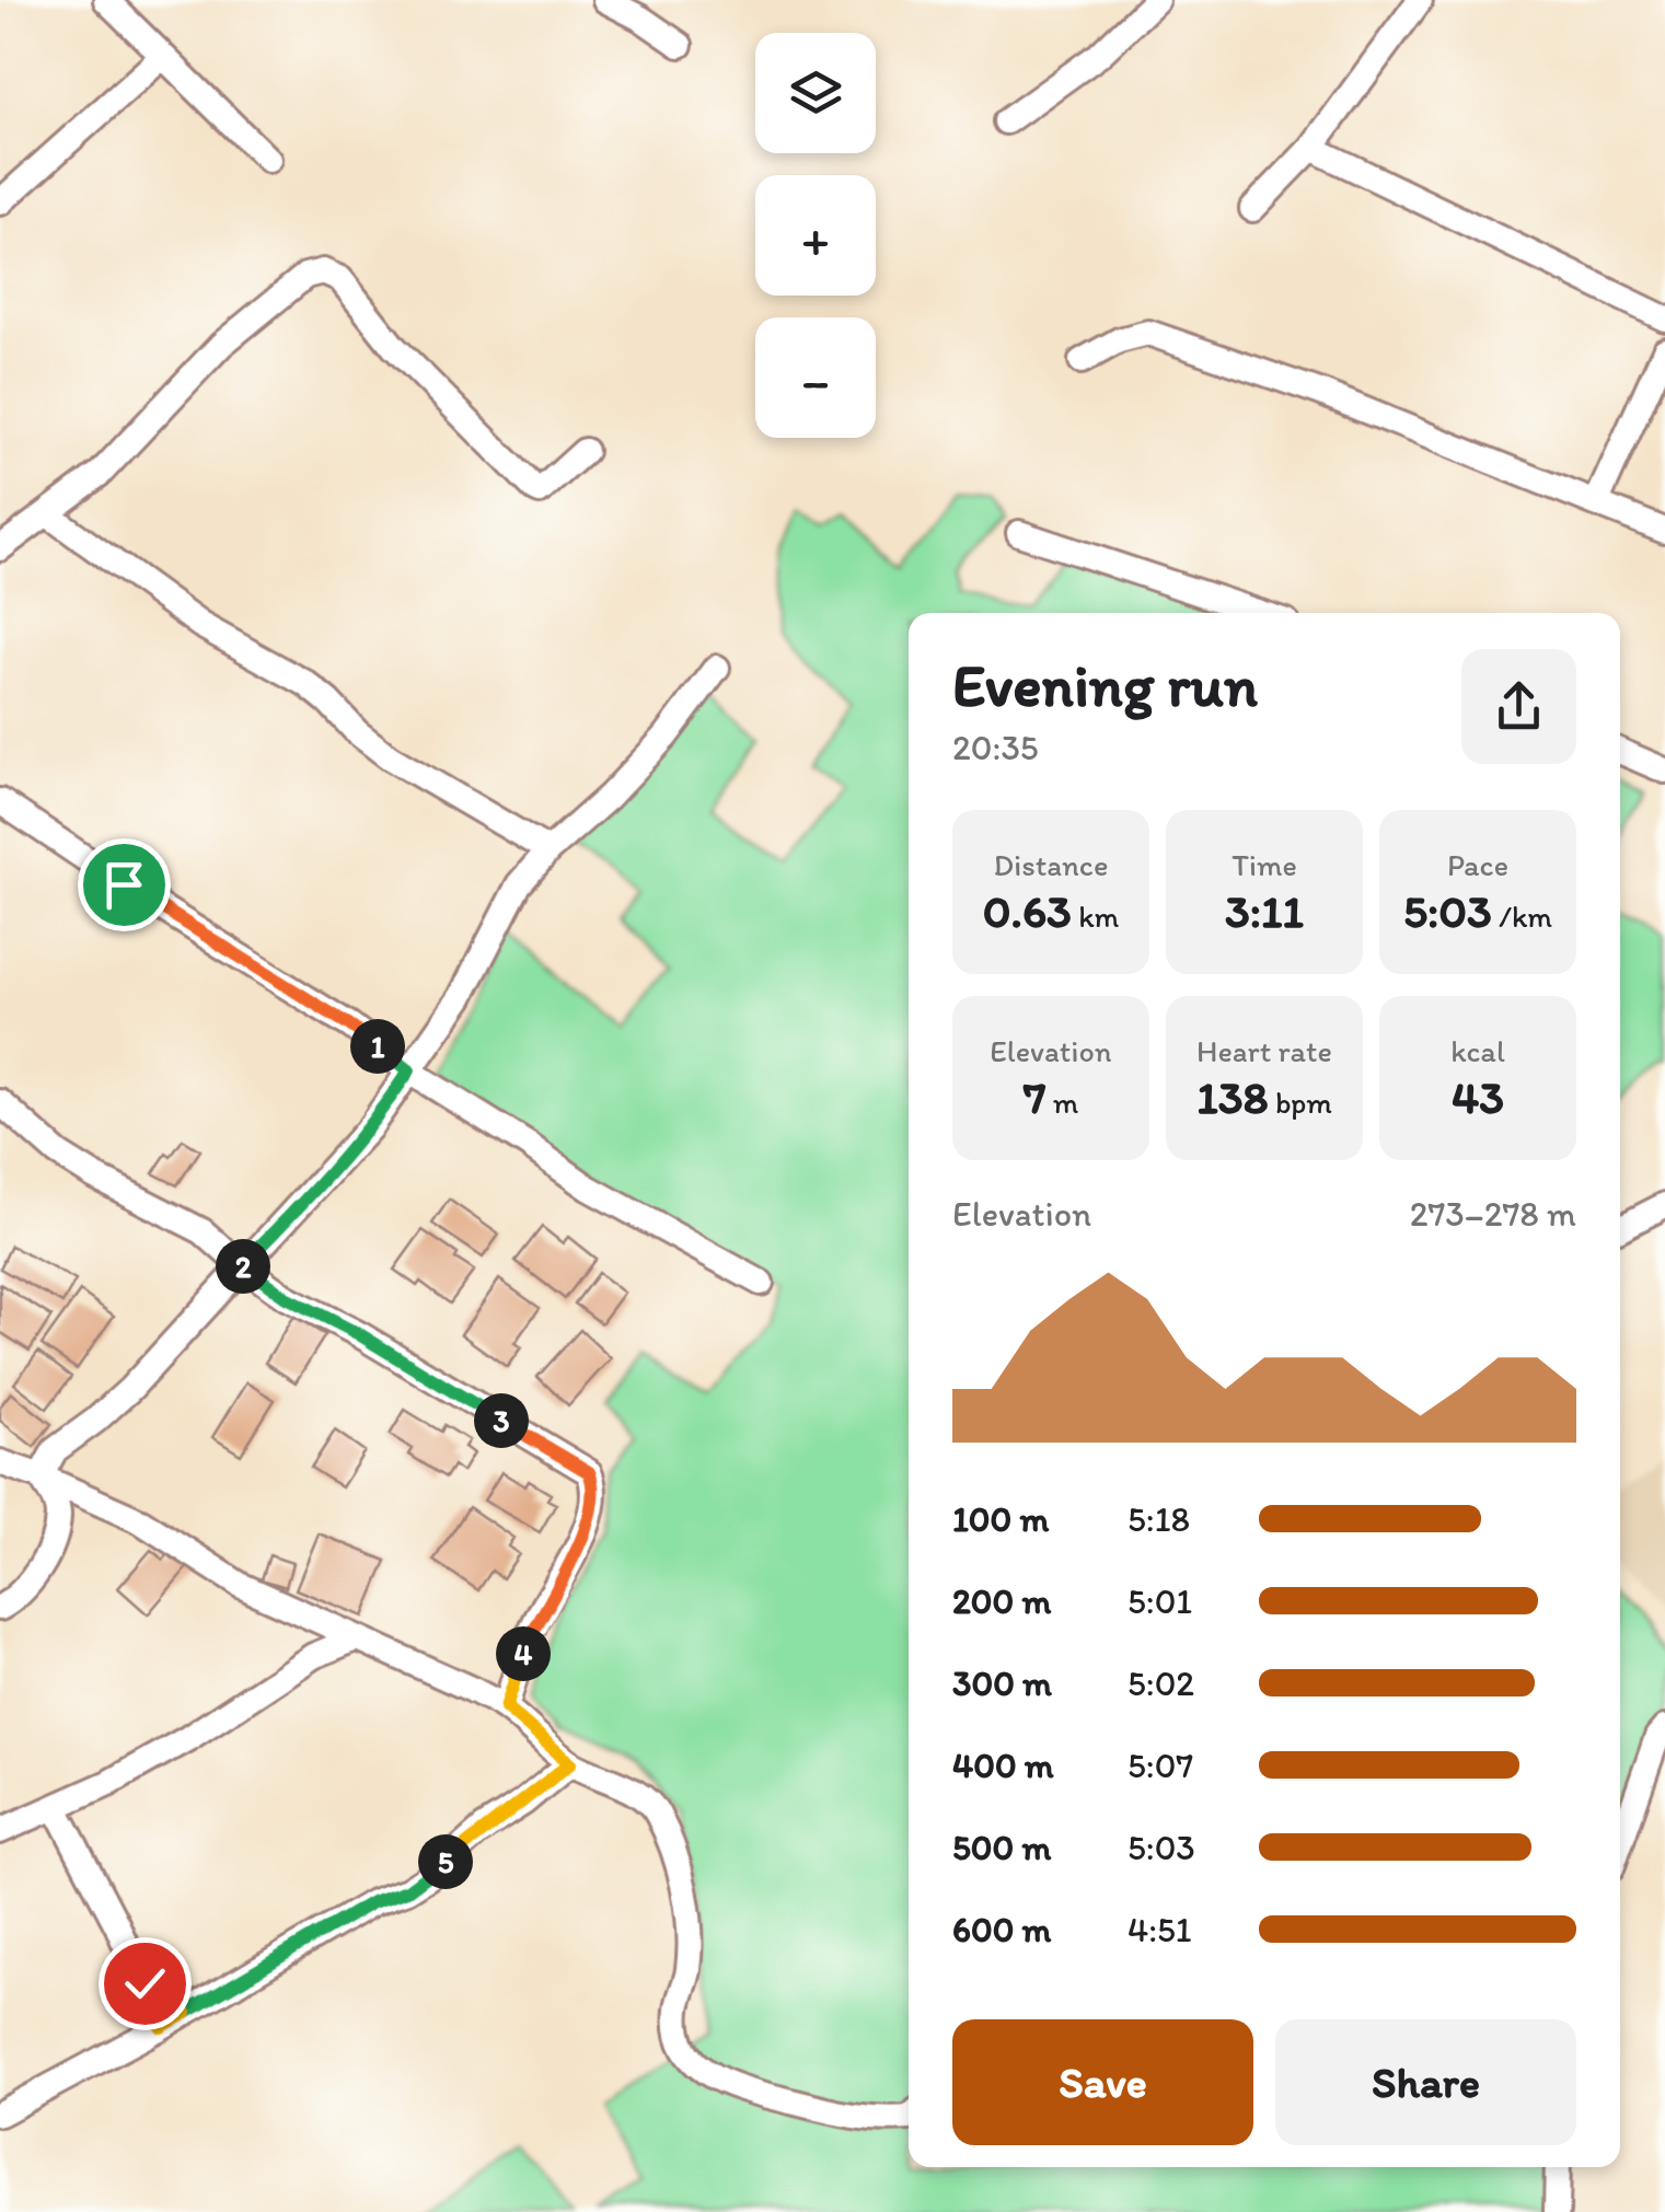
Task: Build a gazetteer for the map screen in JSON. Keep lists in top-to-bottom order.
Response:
{
  "page": {
    "map_buttons": ["+", "−"],
    "heading": ["Evening run", "20:35"],
    "stats": [
      ["Distance", "0.63 km"],
      ["Time", "3:11"],
      ["Pace", "5:03 /km"],
      ["Elevation", "7 m"],
      ["Heart rate", "138 bpm"],
      ["kcal", "43"]
    ],
    "pins": [
      "1",
      "2",
      "3",
      "4",
      "5"
    ],
    "chart": ["Elevation", "273–278 m"],
    "list": [
      {
        "name": "100 m",
        "note": "5:18"
      },
      {
        "name": "200 m",
        "note": "5:01"
      },
      {
        "name": "300 m",
        "note": "5:02"
      },
      {
        "name": "400 m",
        "note": "5:07"
      },
      {
        "name": "500 m",
        "note": "5:03"
      },
      {
        "name": "600 m",
        "note": "4:51"
      }
    ],
    "buttons": ["Save", "Share"]
  }
}
